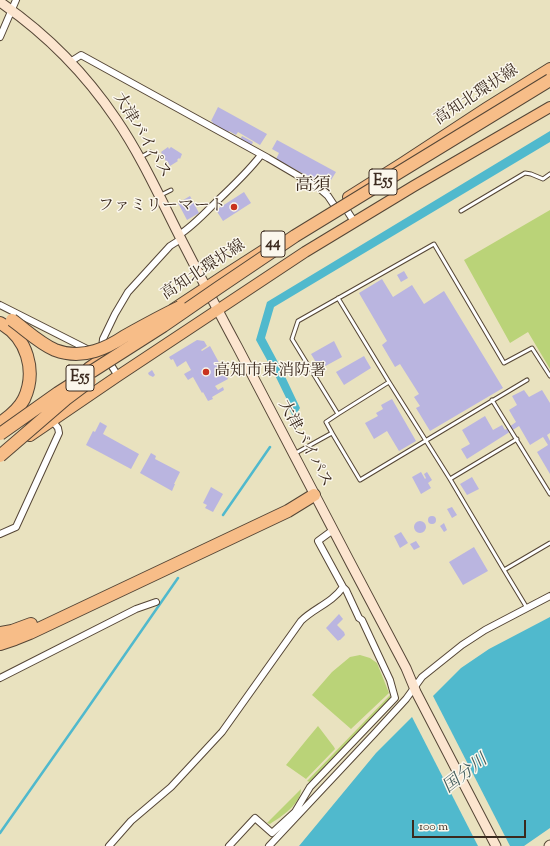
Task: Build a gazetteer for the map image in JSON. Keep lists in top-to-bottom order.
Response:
{
  "streets": {
    "highway": ["E55"],
    "main road": ["高知北環状線", "大津バイパス", "44"]
  },
  "crossings": [
    ["高知北環状線", "大津バイパス"],
    ["高知北環状線", "E55"],
    ["大津バイパス", "E55"],
    ["大津バイパス", "44"]
  ],
  "districts": ["高須"],
  "water": ["国分川"],
  "places": ["ファミリーマート", "高知市東消防署"],
  "scale_bar": "100 m"
}
